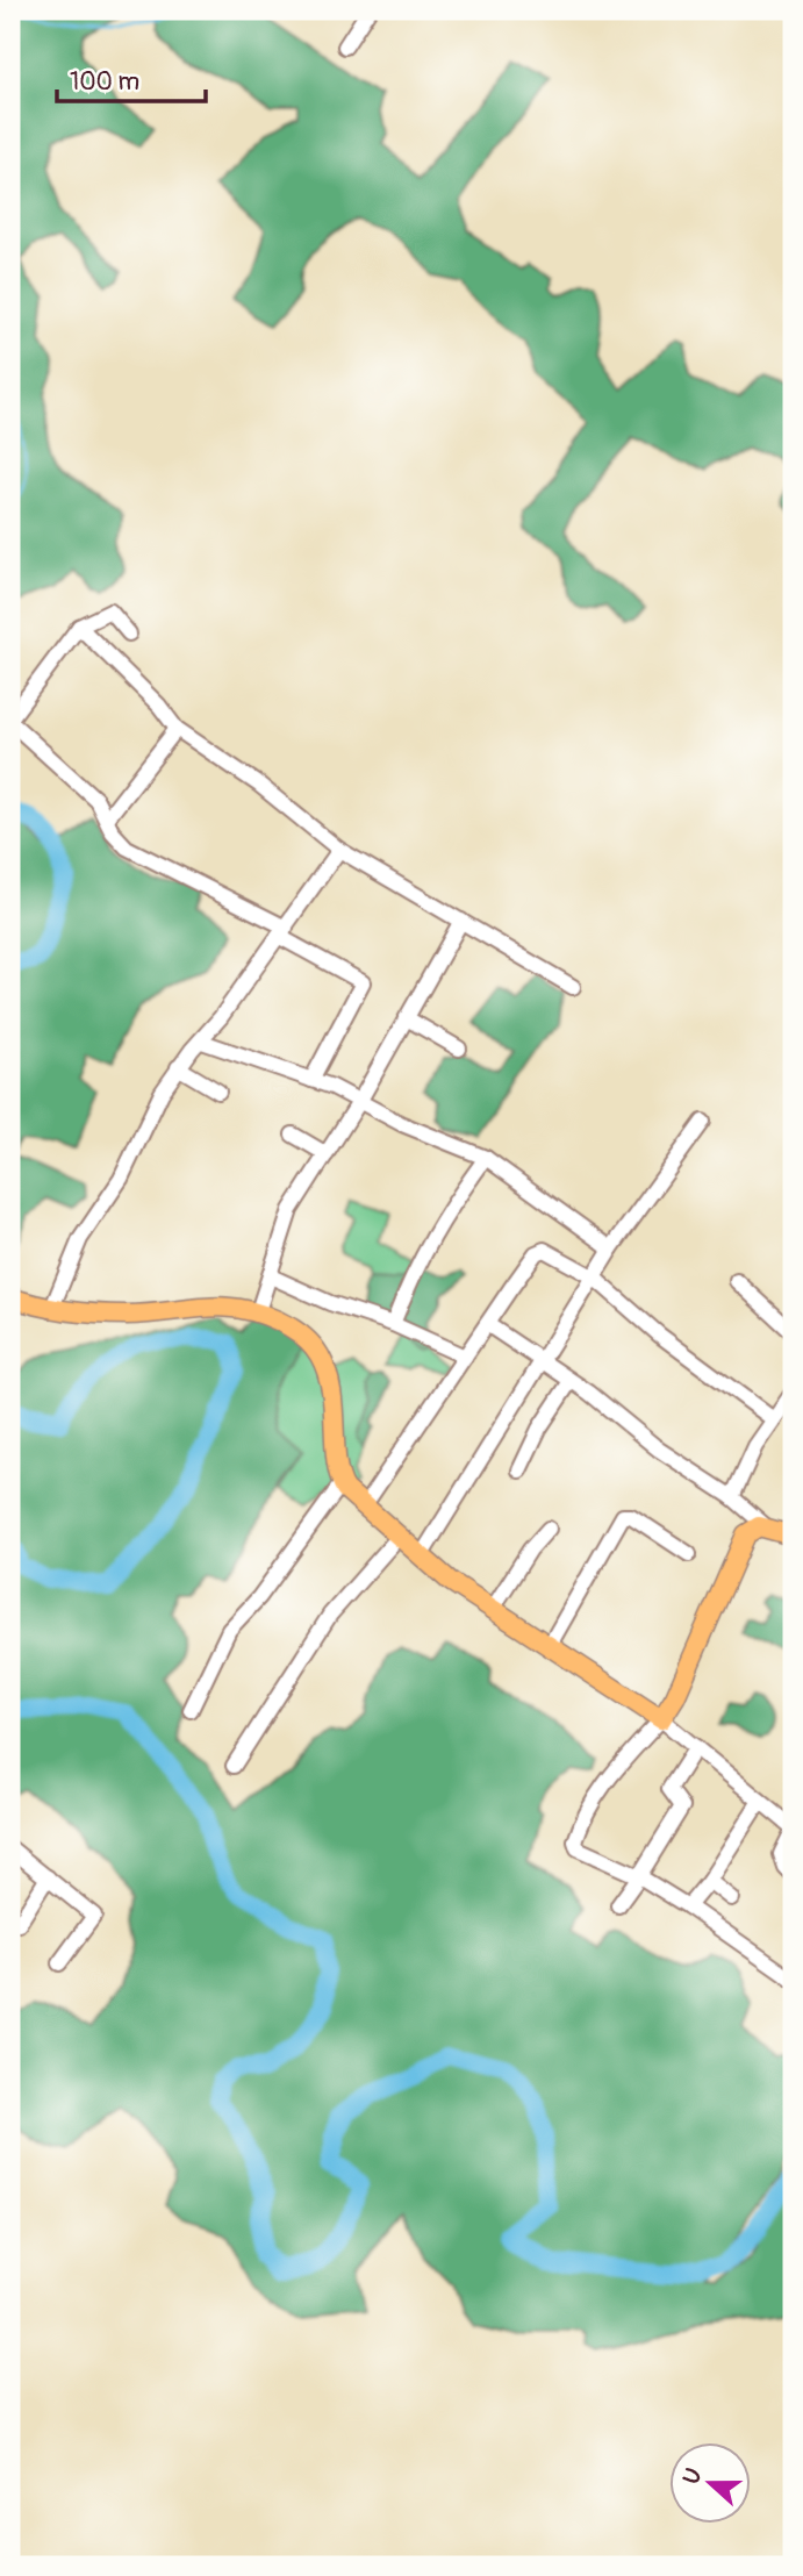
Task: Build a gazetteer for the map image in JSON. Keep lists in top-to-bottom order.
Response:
{
  "scale_bar": "100 m",
  "north": "left"
}
